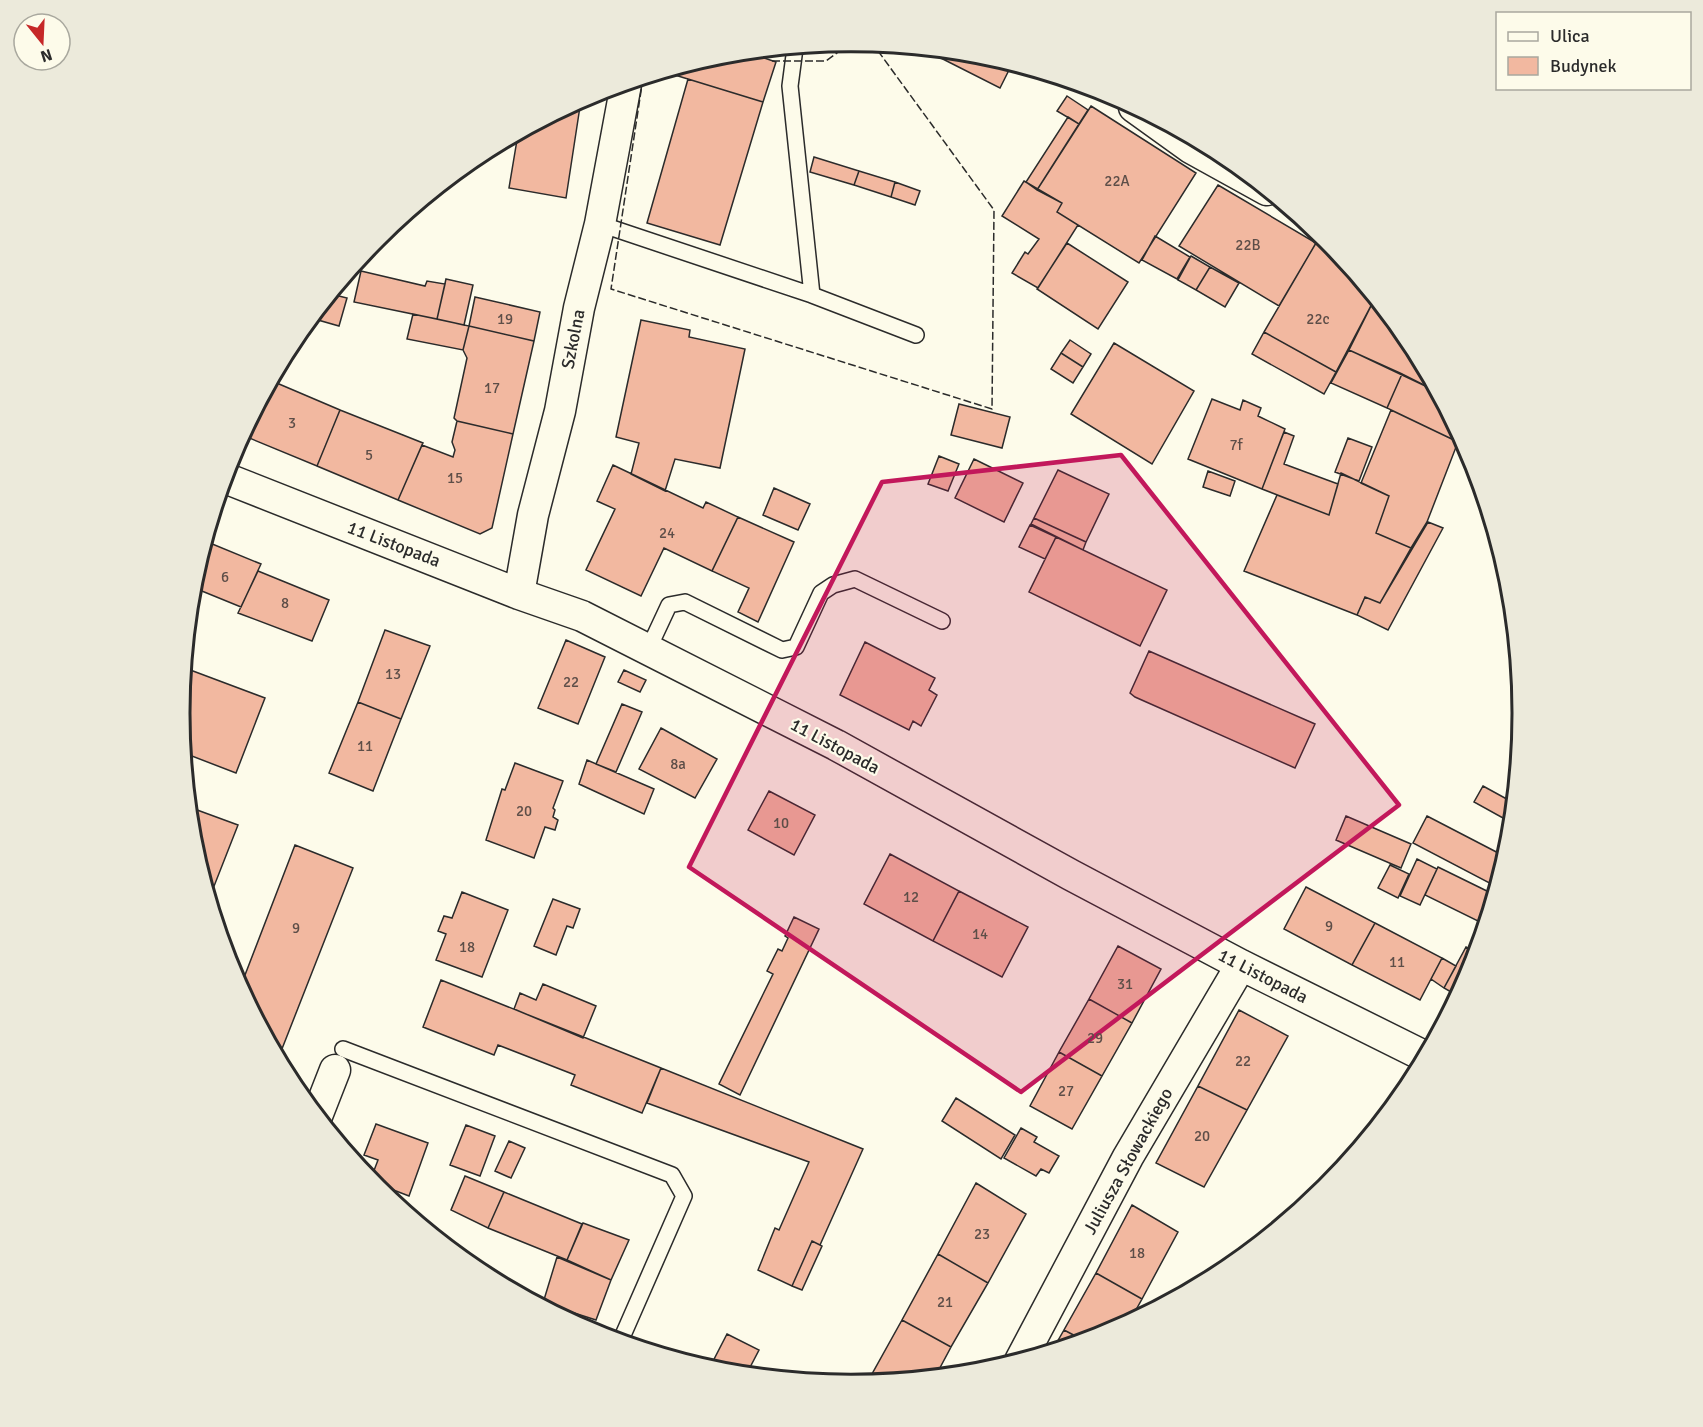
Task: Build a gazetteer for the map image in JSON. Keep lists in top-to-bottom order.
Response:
{
  "streets": {
    "street": ["Szkolna", "11 Listopada", "Juliusza Słowackiego"]
  },
  "crossings": [
    ["Szkolna", "11 Listopada"],
    ["11 Listopada", "Juliusza Słowackiego"]
  ],
  "house_numbers": [
    "22A",
    "22B",
    "19",
    "22c",
    "17",
    "3",
    "7f",
    "5",
    "15",
    "24",
    "6",
    "8",
    "13",
    "22",
    "11",
    "8a",
    "20",
    "10",
    "12",
    "9",
    "9",
    "14",
    "18",
    "11",
    "31",
    "29",
    "22",
    "27",
    "20",
    "23",
    "18",
    "21"
  ],
  "legend": ["Ulica", "Budynek"],
  "north": "bottom"
}
